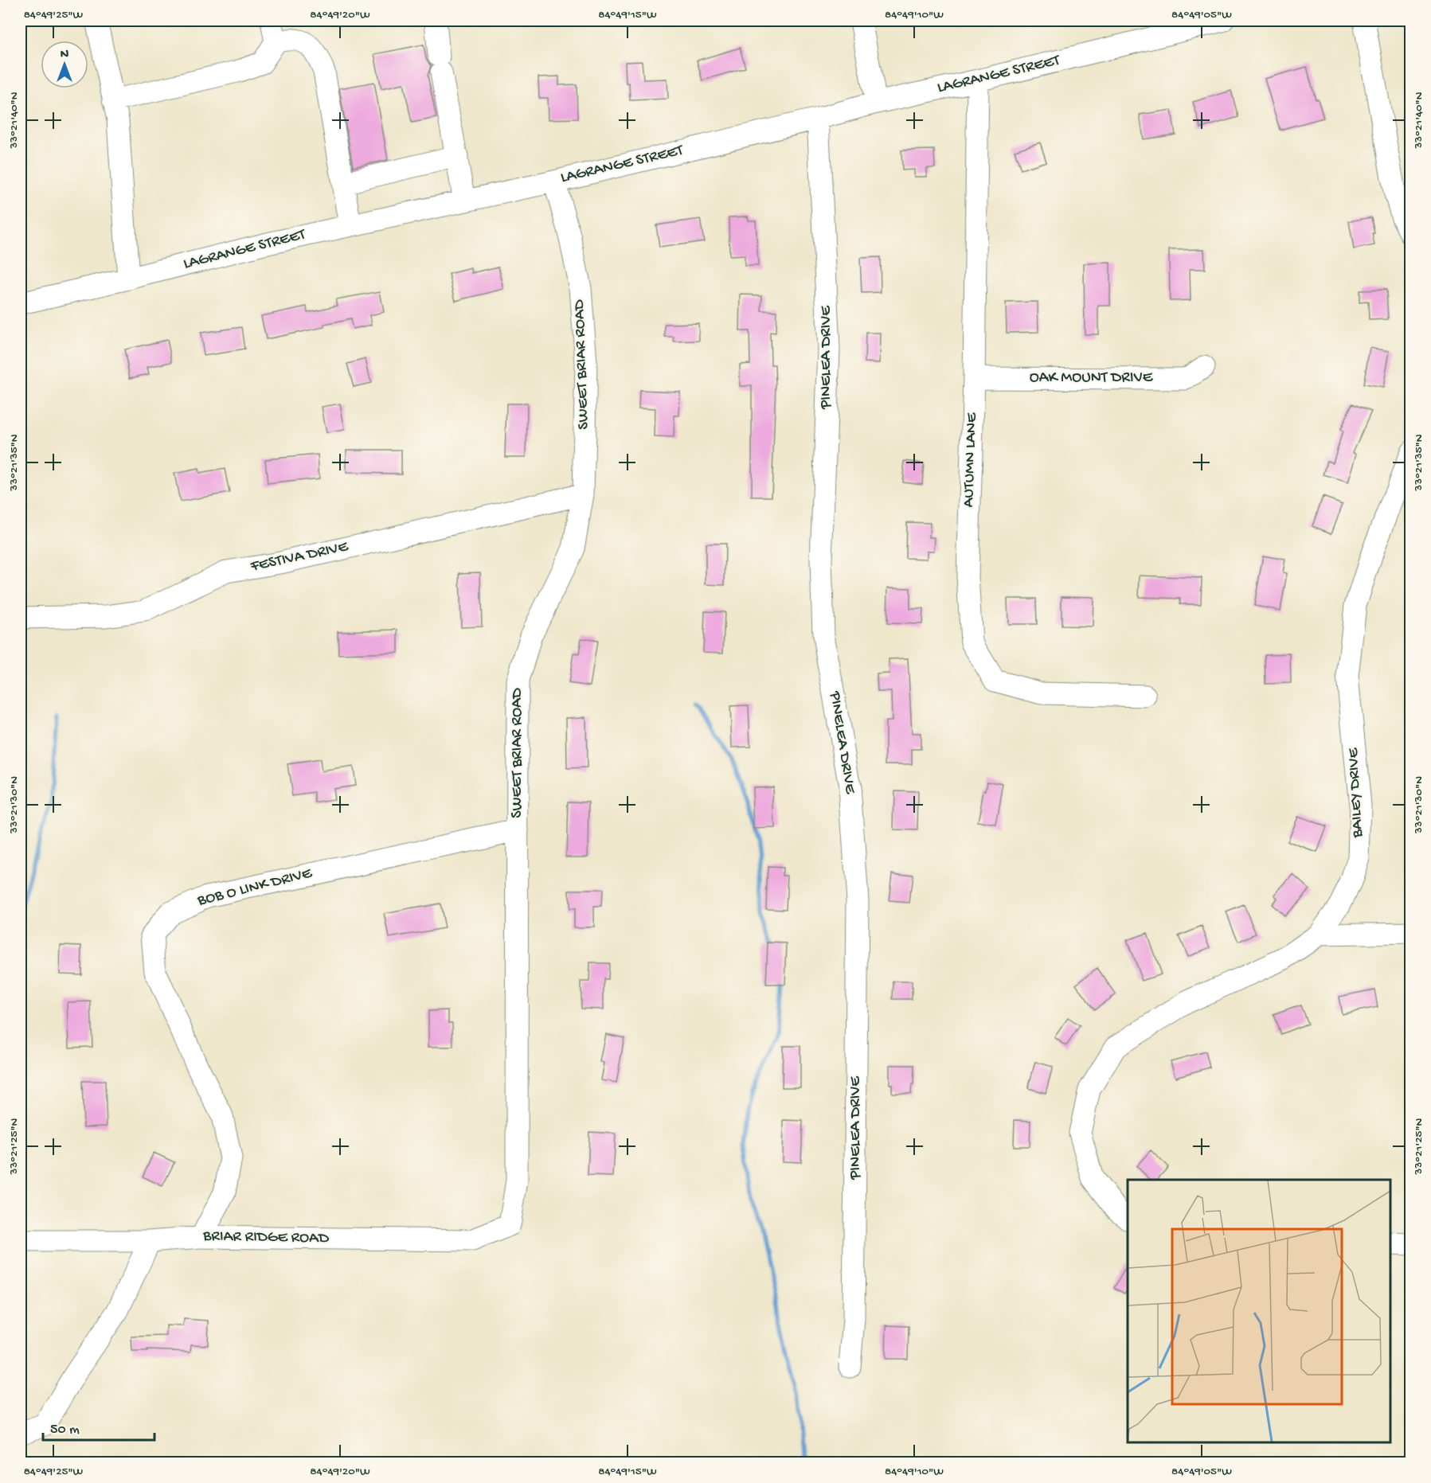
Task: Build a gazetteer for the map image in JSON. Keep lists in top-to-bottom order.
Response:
{
  "streets": {
    "street": [
      "LAGRANGE STREET",
      "PINELEA DRIVE",
      "SWEET BRIAR ROAD",
      "OAK MOUNT DRIVE",
      "AUTUMN LANE",
      "FESTIVA DRIVE",
      "BAILEY DRIVE",
      "BOB O LINK DRIVE",
      "BRIAR RIDGE ROAD"
    ]
  },
  "crossings": [
    ["LAGRANGE STREET", "PINELEA DRIVE"],
    ["LAGRANGE STREET", "SWEET BRIAR ROAD"],
    ["LAGRANGE STREET", "AUTUMN LANE"],
    ["SWEET BRIAR ROAD", "FESTIVA DRIVE"],
    ["SWEET BRIAR ROAD", "BOB O LINK DRIVE"],
    ["SWEET BRIAR ROAD", "BRIAR RIDGE ROAD"],
    ["OAK MOUNT DRIVE", "AUTUMN LANE"],
    ["BOB O LINK DRIVE", "BRIAR RIDGE ROAD"]
  ],
  "scale_bar": "50 m",
  "north": "top",
  "coordinates": [
    "84°49'25\"W",
    "84°49'20\"W",
    "84°49'15\"W",
    "84°49'10\"W",
    "84°49'05\"W",
    "33°21'40\"N",
    "33°21'35\"N",
    "33°21'30\"N",
    "33°21'25\"N"
  ]
}
